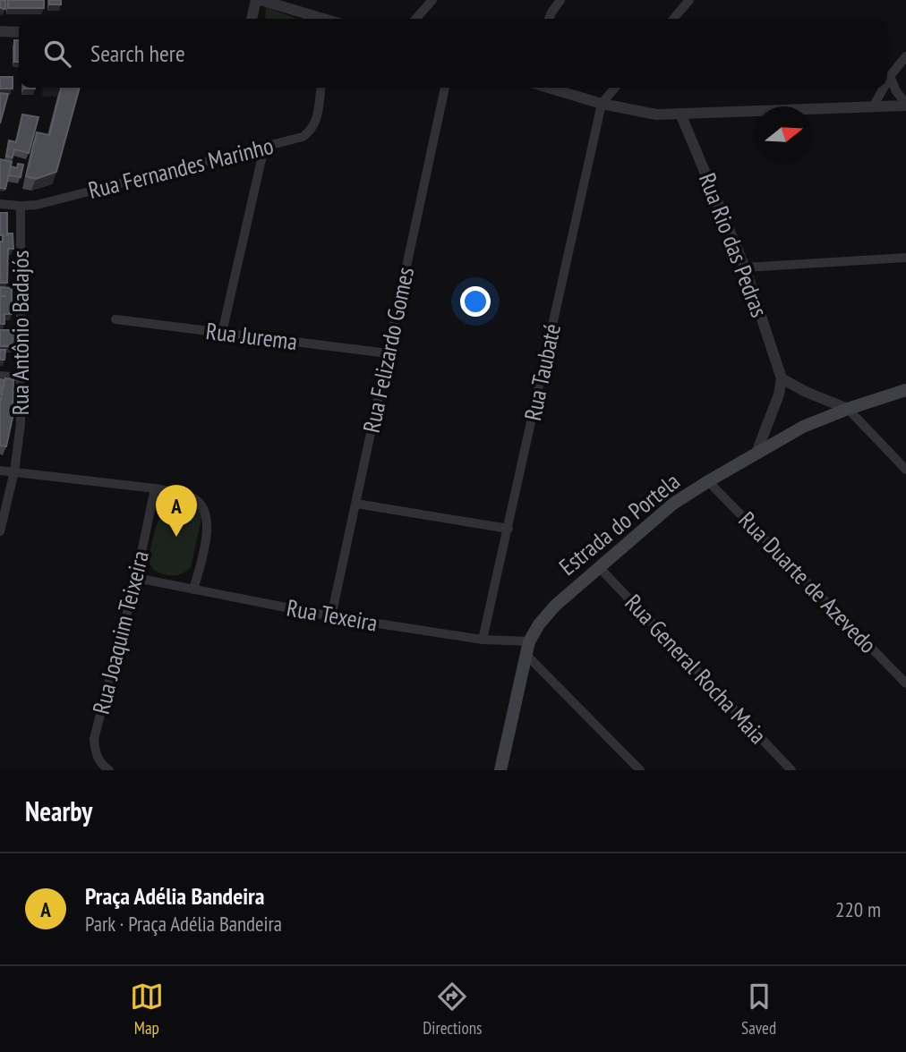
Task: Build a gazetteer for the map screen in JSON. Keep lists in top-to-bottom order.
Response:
{
  "streets": {
    "main road": ["Estrada do Portela"],
    "street": [
      "Rua Fernandes Marinho",
      "Rua Rio das Pedras",
      "Rua Antônio Badajós",
      "Rua Jurema",
      "Rua Felizardo Gomes",
      "Rua Taubaté",
      "Rua Duarte de Azevedo",
      "Rua Texeira",
      "Rua Joaquim Teixeira",
      "Rua General Rocha Maia"
    ]
  },
  "crossings": [
    ["Rua Fernandes Marinho", "Rua Antônio Badajós"],
    ["Rua Jurema", "Rua Felizardo Gomes"],
    ["Rua Felizardo Gomes", "Rua Texeira"],
    ["Rua Taubaté", "Rua Texeira"],
    ["Estrada do Portela", "Rua Duarte de Azevedo"],
    ["Estrada do Portela", "Rua Texeira"],
    ["Estrada do Portela", "Rua General Rocha Maia"],
    ["Rua Texeira", "Rua Joaquim Teixeira"]
  ],
  "north": "right",
  "page": {
    "search": "Search here",
    "pins": "A",
    "heading": "Nearby",
    "list": [
      {
        "mark": "A",
        "name": "Praça Adélia Bandeira",
        "note": "Park · Praça Adélia Bandeira",
        "value": "220 m"
      }
    ],
    "nav": ["Map", "Directions", "Saved"]
  }
}
